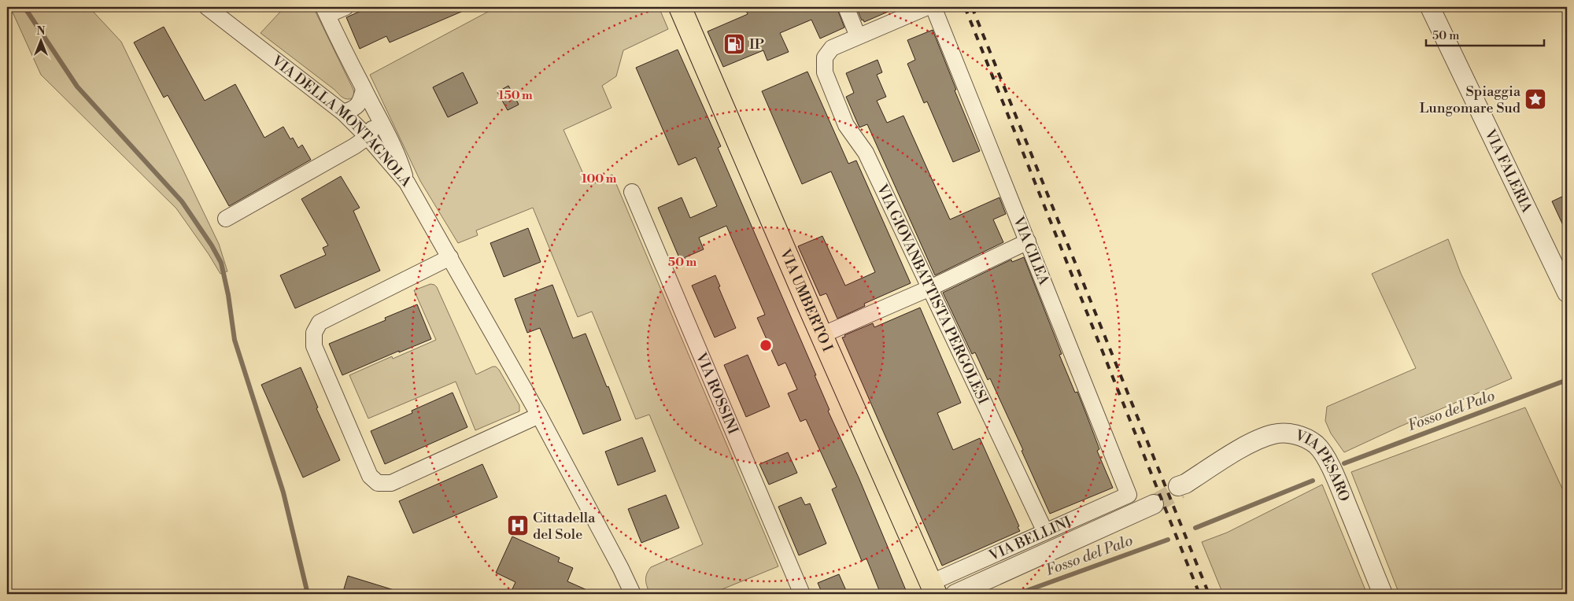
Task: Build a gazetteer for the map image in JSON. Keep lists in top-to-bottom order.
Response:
{
  "streets": {
    "main road": ["VIA UMBERTO I"],
    "street": [
      "VIA DELLA MONTAGNOLA",
      "VIA FALERIA",
      "VIA CILEA",
      "VIA GIOVANBATTISTA PERGOLESI",
      "VIA ROSSINI",
      "VIA PESARO",
      "VIA BELLINI"
    ]
  },
  "crossings": [
    ["VIA CILEA", "VIA BELLINI"],
    ["VIA GIOVANBATTISTA PERGOLESI", "VIA BELLINI"],
    ["VIA UMBERTO I", "VIA BELLINI"]
  ],
  "water": ["Fosso del Palo"],
  "places": {
    "fuel station": ["IP"],
    "place": ["Spiaggia Lungomare Sud"],
    "hospital": ["Cittadella del Sole"]
  },
  "scale_bar": "50 m",
  "north": "top",
  "rings": ["150 m", "100 m", "50 m"]
}
